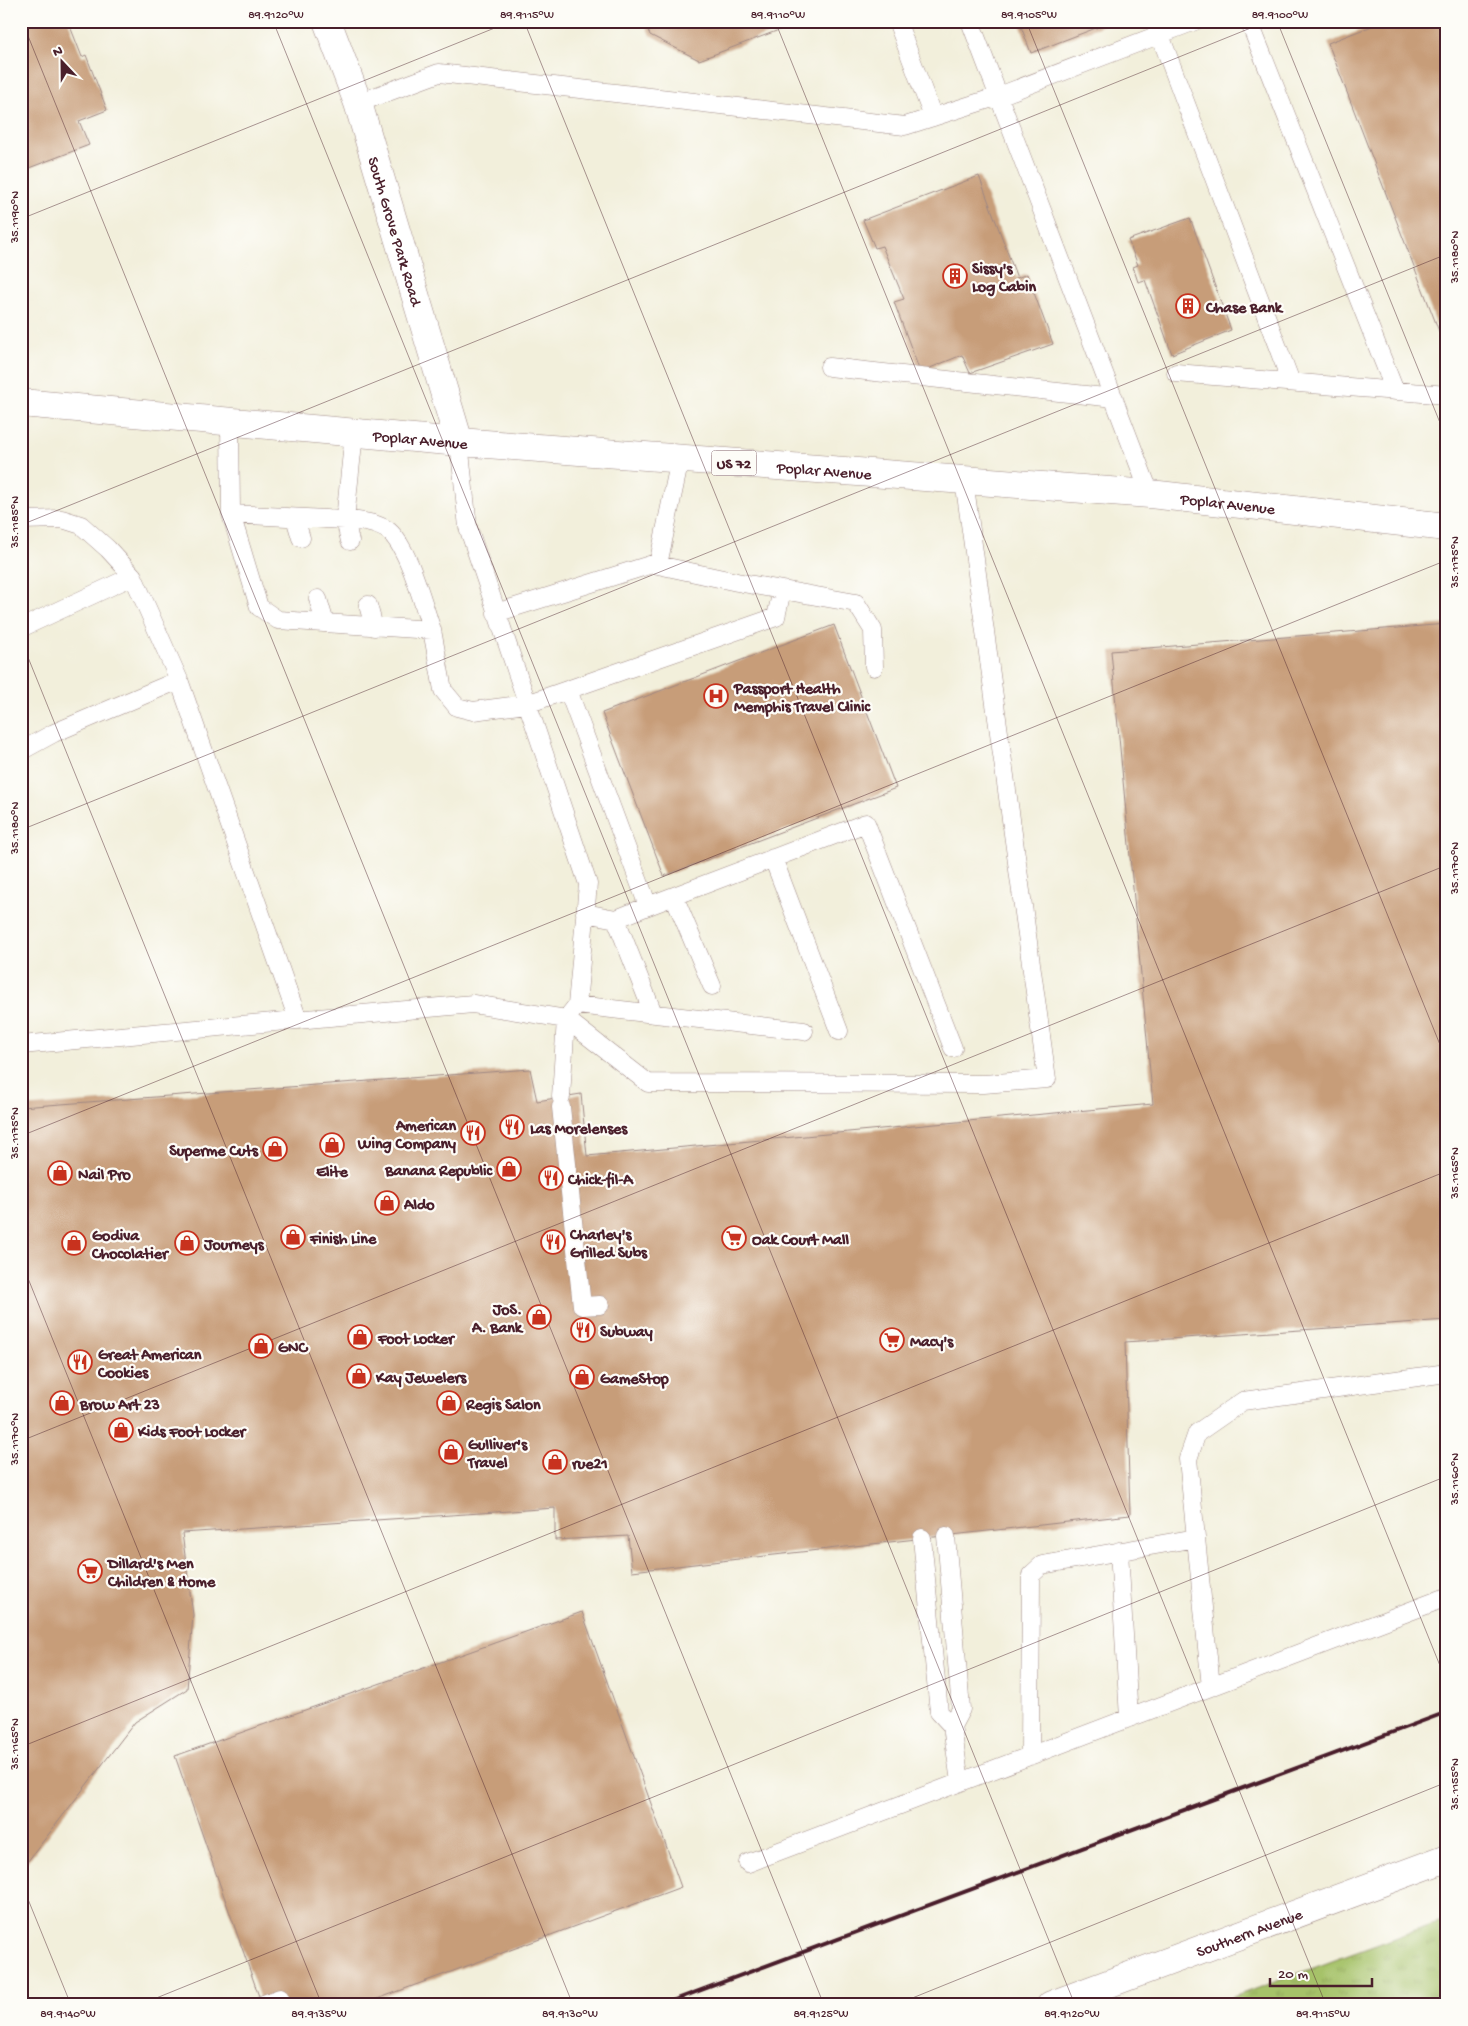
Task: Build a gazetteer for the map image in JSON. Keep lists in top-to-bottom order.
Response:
{
  "streets": {
    "main road": [
      "South Grove Park Road",
      "Poplar Avenue",
      "US 72",
      "Southern Avenue"
    ]
  },
  "crossings": [
    ["South Grove Park Road", "Poplar Avenue"]
  ],
  "places": {
    "building": ["Sissy's Log Cabin", "Chase Bank"],
    "hospital": ["Passport Health Memphis Travel Clinic"],
    "restaurant": [
      "Las Morelenses",
      "American Wing Company",
      "Chick-fil-A",
      "Charley's Grilled Subs",
      "Subway",
      "Great American Cookies"
    ],
    "shop": [
      "Elite",
      "Superme Cuts",
      "Banana Republic",
      "Nail Pro",
      "Aldo",
      "Finish Line",
      "Godiva Chocolatier",
      "Journeys",
      "JoS. A. Bank",
      "Foot Locker",
      "GNC",
      "Kay Jewelers",
      "GameStop",
      "Brow Art 23",
      "Regis Salon",
      "Kids Foot Locker",
      "Gulliver's Travel",
      "rue21"
    ],
    "supermarket": ["Oak Court Mall", "Macy's", "Dillard's Men Children & Home"]
  },
  "scale_bar": "20 m",
  "north": "top",
  "coordinates": [
    "89.9120°W",
    "89.9115°W",
    "89.9110°W",
    "89.9105°W",
    "89.9100°W",
    "35.1190°N",
    "35.1180°N",
    "35.1185°N",
    "35.1175°N",
    "35.1170°N",
    "35.1165°N",
    "35.1160°N",
    "35.1155°N",
    "89.9140°W",
    "89.9135°W",
    "89.9130°W",
    "89.9125°W"
  ]
}
